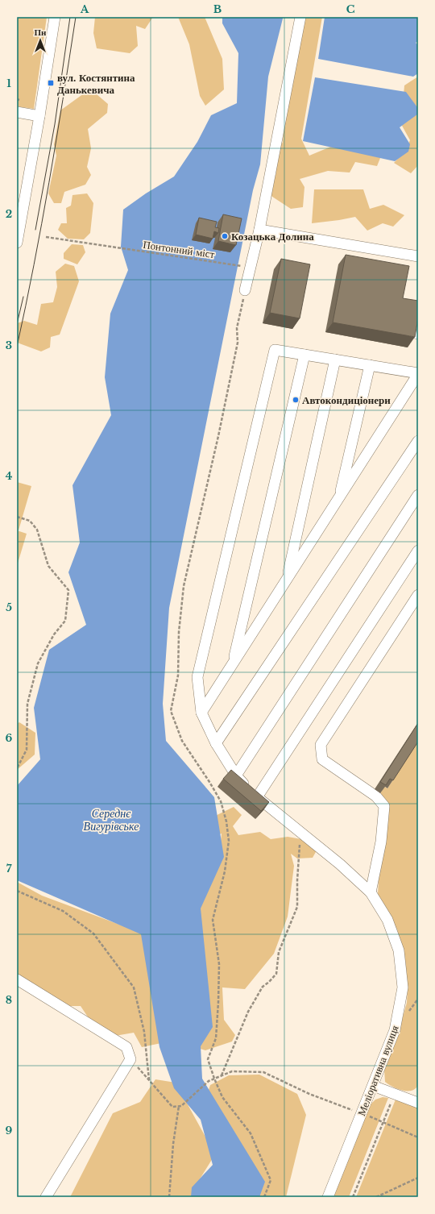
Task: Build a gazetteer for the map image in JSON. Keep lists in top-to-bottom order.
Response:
{
  "streets": {
    "street": ["Меліоративна вулиця"],
    "path": ["Понтонний міст"]
  },
  "water": ["Середнє Вигурівське"],
  "places": {
    "transit": ["вул. Костянтина Данькевича"],
    "other": ["Козацька Долина", "Автокондиціонери"]
  },
  "north": "top",
  "grid": {
    "columns": ["A", "B", "C"],
    "rows": [
      "1",
      "2",
      "3",
      "4",
      "5",
      "6",
      "7",
      "8",
      "9"
    ]
  }
}
